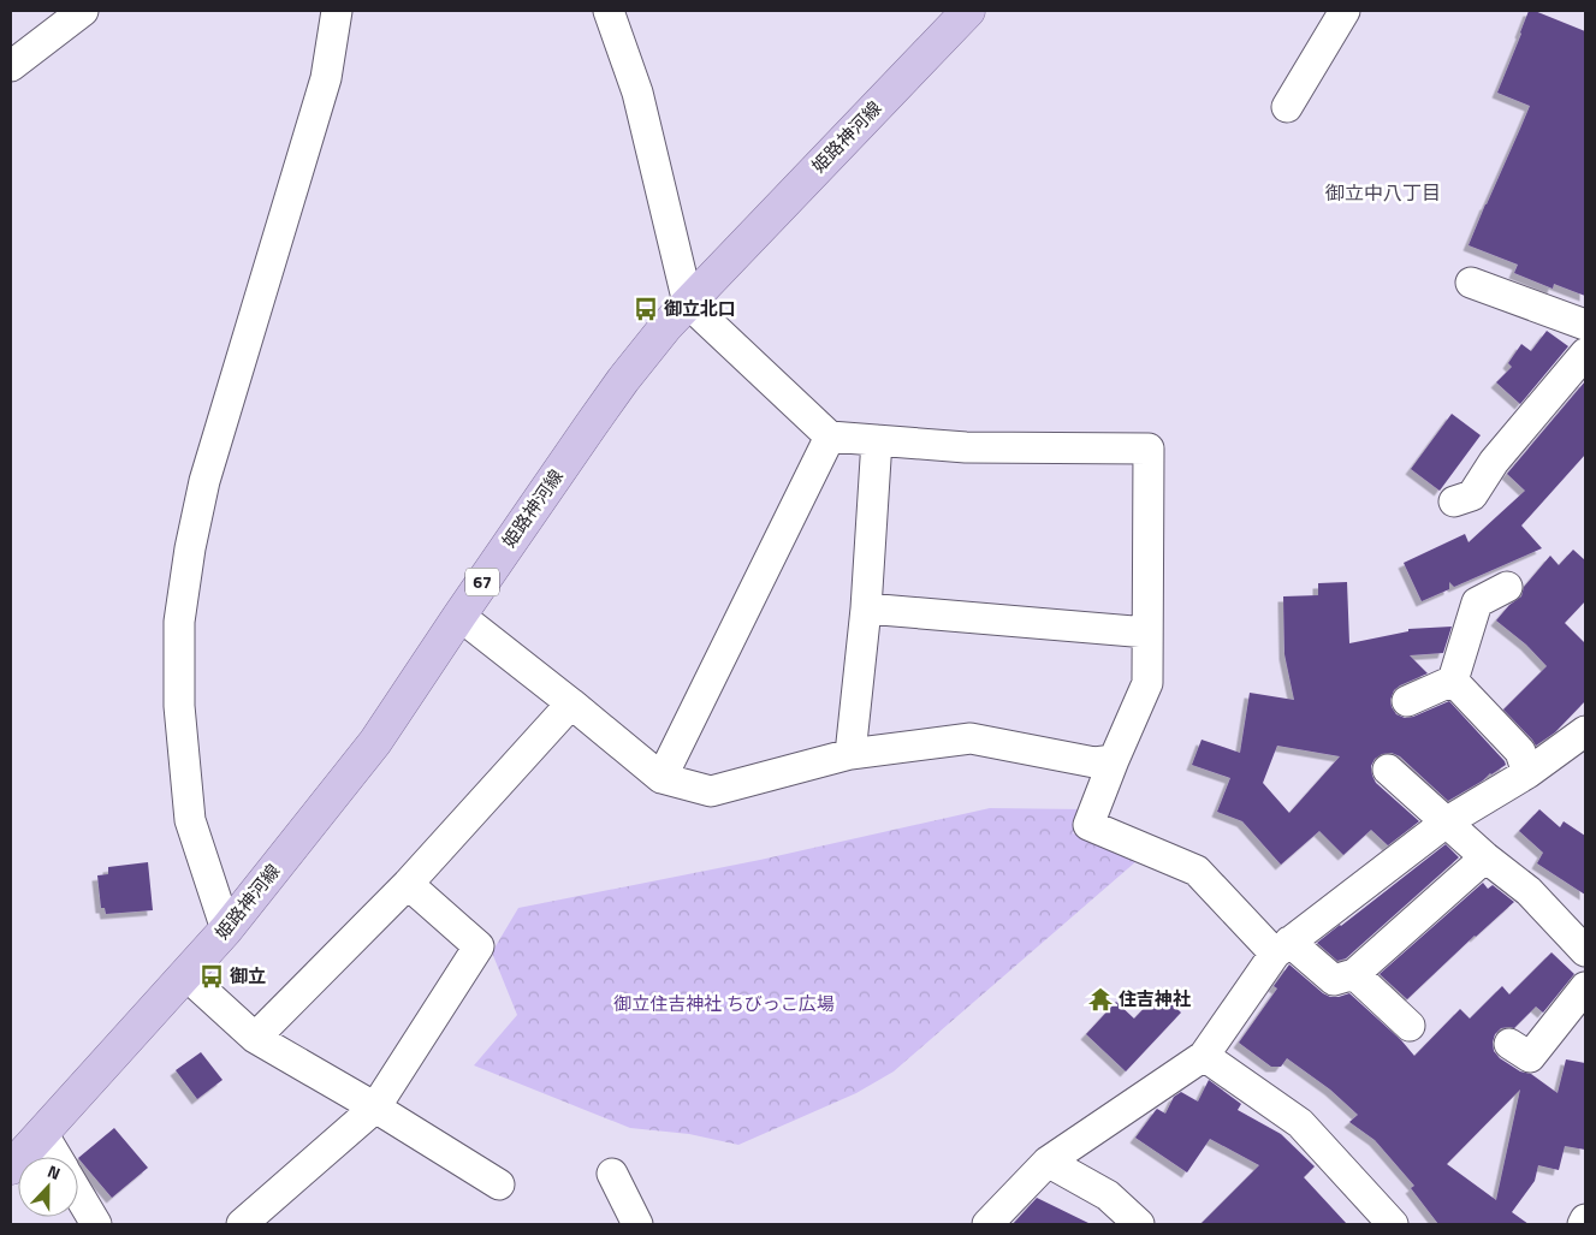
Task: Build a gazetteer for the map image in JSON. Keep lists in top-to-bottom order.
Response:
{
  "streets": {
    "main road": ["姫路神河線", "67"]
  },
  "districts": ["御立中八丁目"],
  "parks": ["御立住吉神社 ちびっこ広場"],
  "places": {
    "bus stop": ["御立北口", "御立"],
    "temple": ["住吉神社"]
  },
  "north": "top"
}
